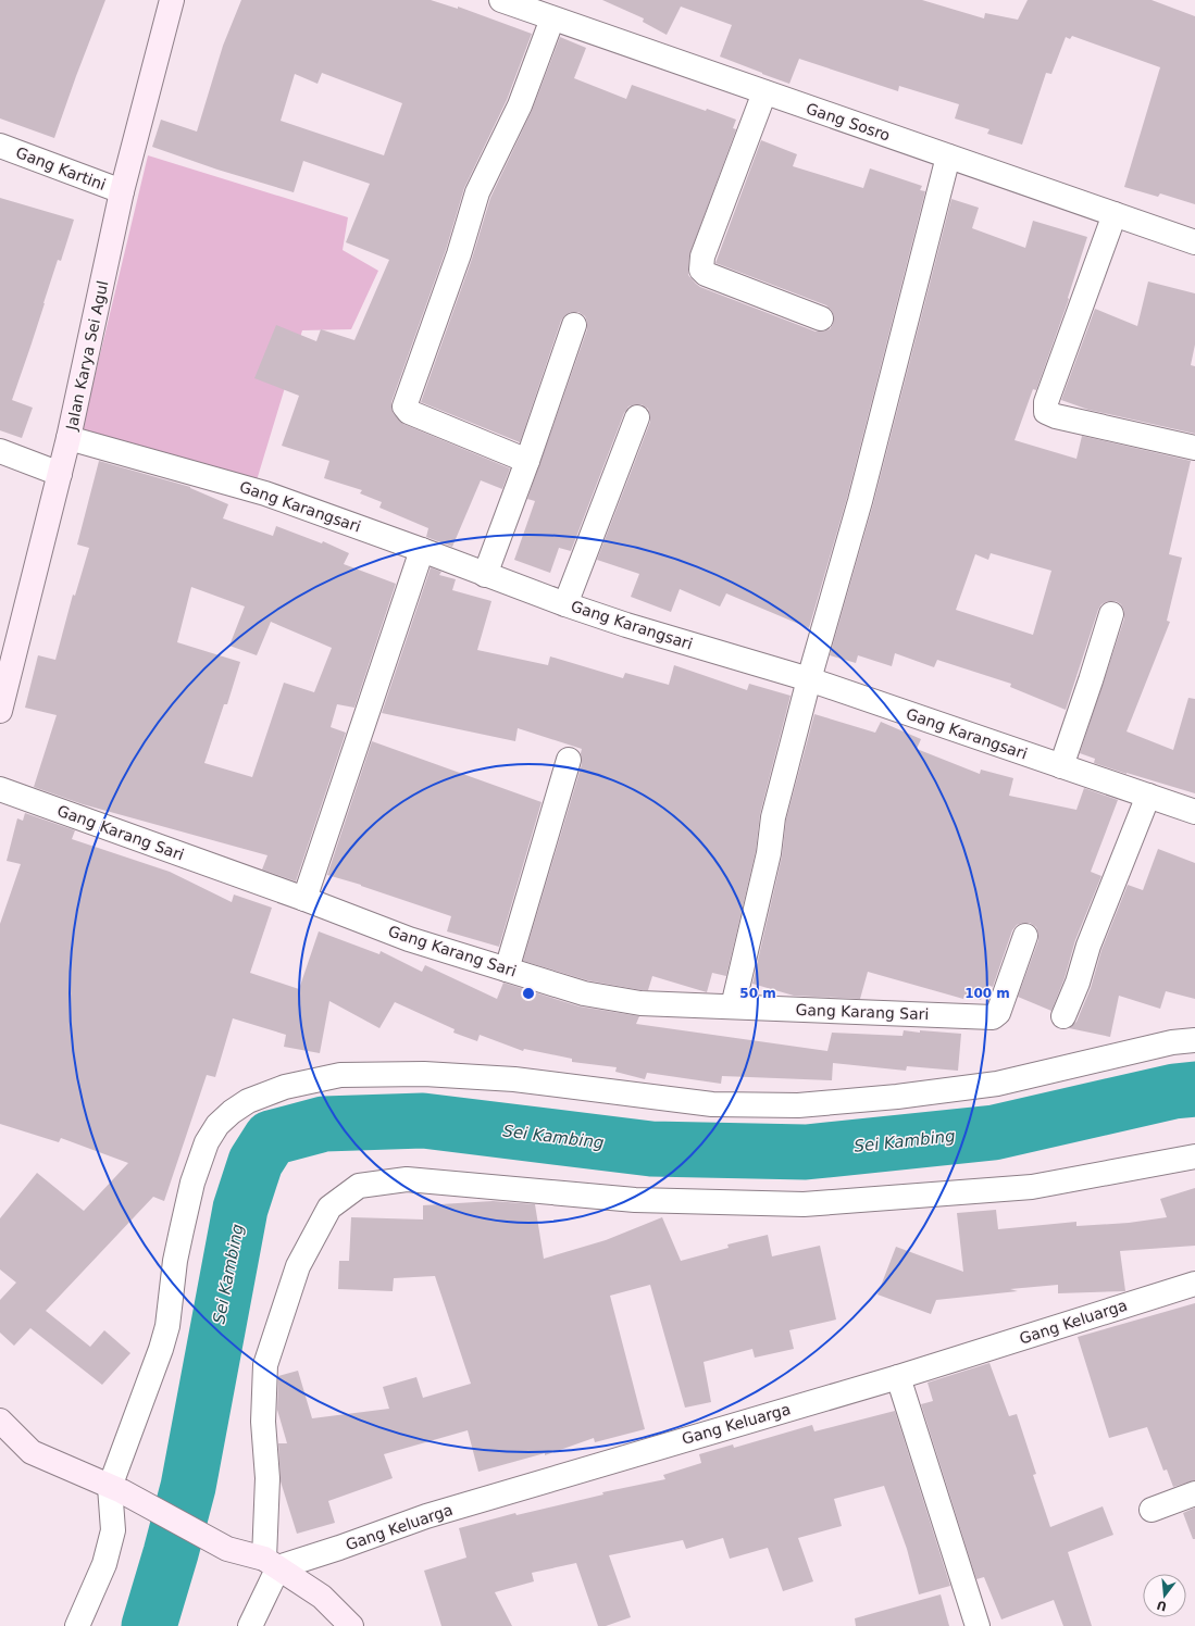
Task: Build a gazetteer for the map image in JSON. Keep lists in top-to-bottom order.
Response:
{
  "streets": {
    "main road": ["Jalan Karya Sei Agul"],
    "street": [
      "Gang Sosro",
      "Gang Kartini",
      "Gang Karangsari",
      "Gang Karang Sari",
      "Gang Keluarga"
    ]
  },
  "crossings": [
    ["Gang Kartini", "Jalan Karya Sei Agul"],
    ["Jalan Karya Sei Agul", "Gang Karangsari"]
  ],
  "water": ["Sei Kambing"],
  "north": "bottom",
  "rings": ["50 m", "100 m"]
}
